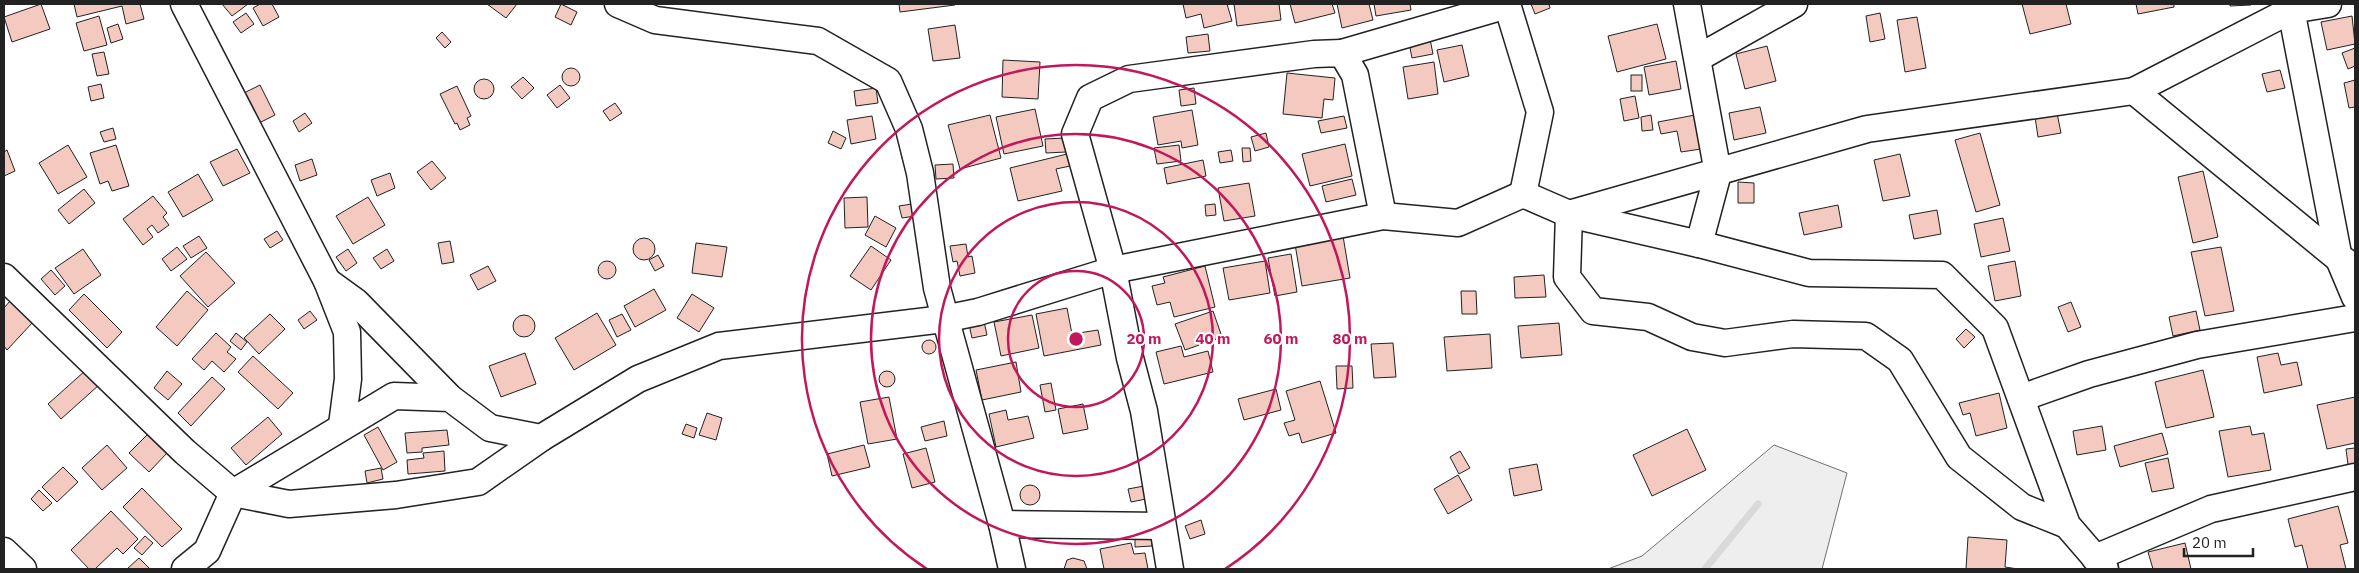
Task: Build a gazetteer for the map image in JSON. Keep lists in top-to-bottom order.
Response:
{
  "scale_bar": "20 m",
  "rings": [
    "20 m",
    "40 m",
    "60 m",
    "80 m"
  ]
}
